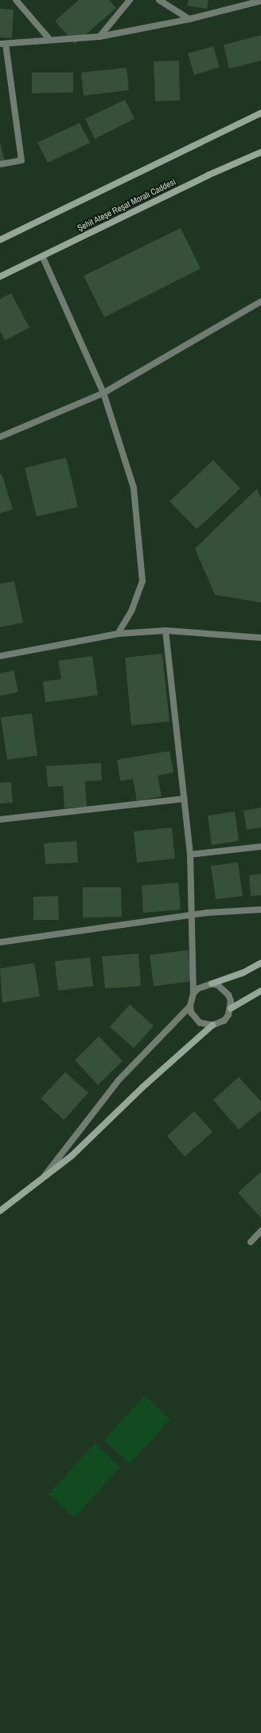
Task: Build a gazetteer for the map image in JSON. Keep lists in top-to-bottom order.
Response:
{
  "streets": {
    "main road": ["Şehit Ateşe Reşat Moralı Caddesi"]
  }
}
